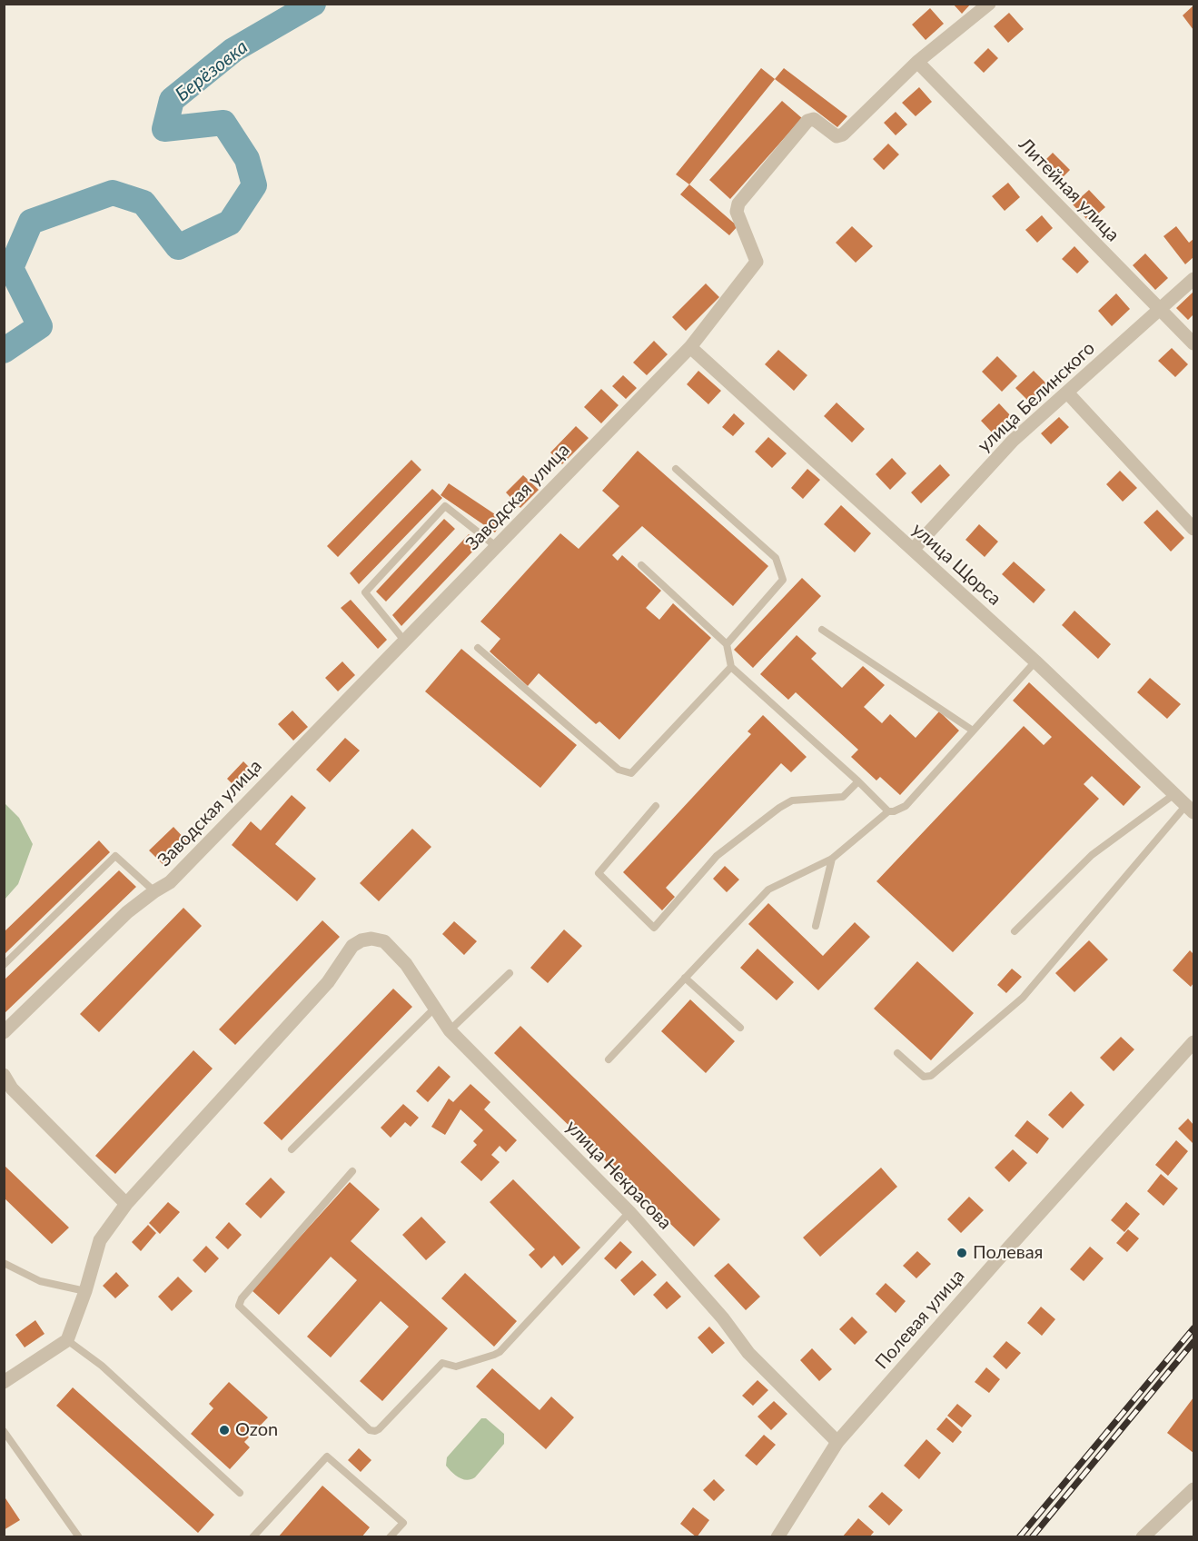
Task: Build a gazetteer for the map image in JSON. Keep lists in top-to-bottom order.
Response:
{
  "streets": {
    "street": [
      "Литейная улица",
      "улица Белинского",
      "Заводская улица",
      "улица Щорса",
      "улица Некрасова",
      "Полевая улица"
    ]
  },
  "crossings": [
    ["Литейная улица", "улица Белинского"],
    ["Литейная улица", "Заводская улица"],
    ["улица Белинского", "улица Щорса"],
    ["Заводская улица", "улица Щорса"],
    ["улица Некрасова", "Полевая улица"]
  ],
  "water": ["Берёзовка"],
  "places": ["Полевая", "Ozon"]
}
